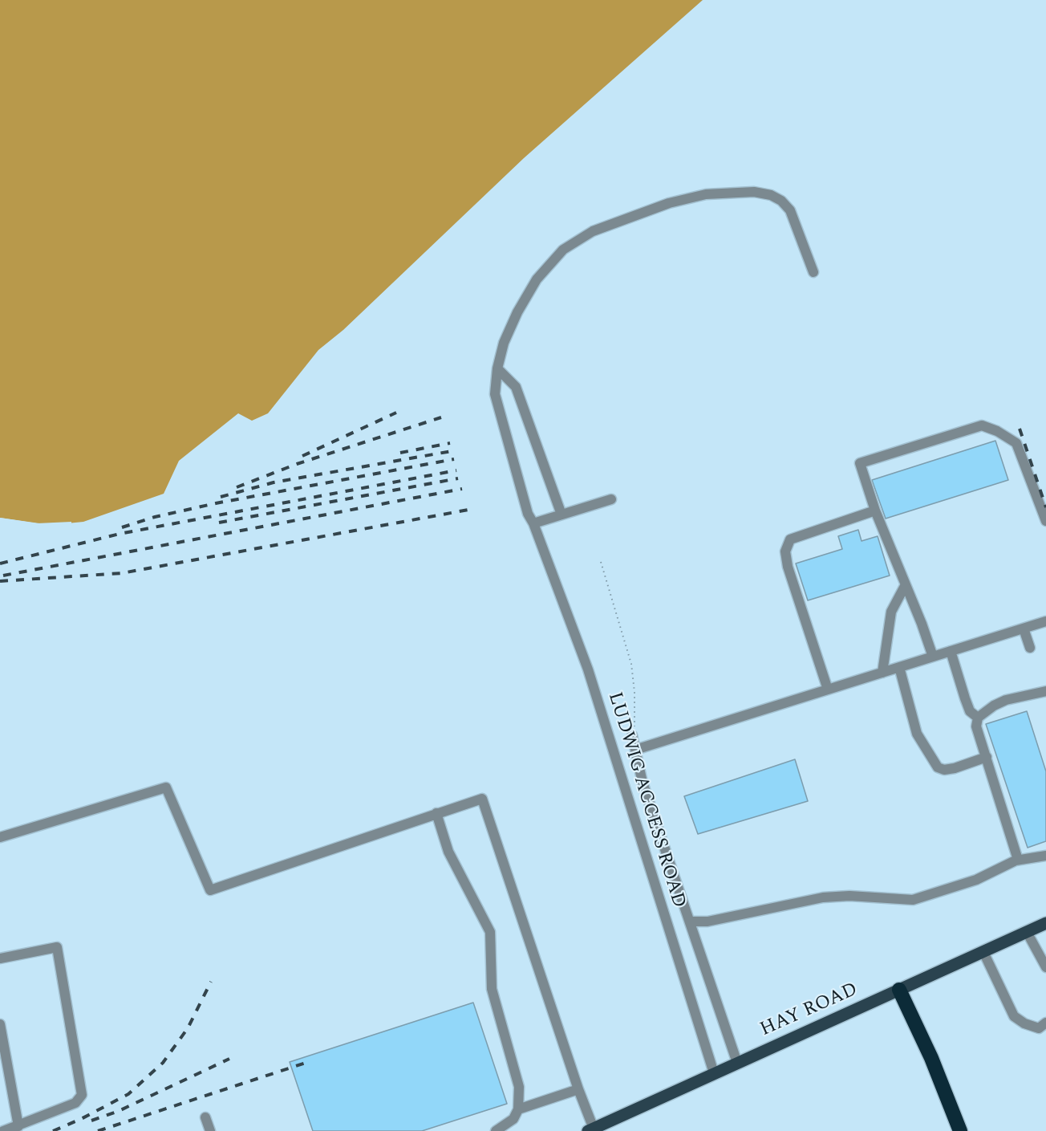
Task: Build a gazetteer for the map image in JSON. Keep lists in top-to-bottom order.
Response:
{
  "streets": {
    "main road": ["HAY ROAD"],
    "street": ["LUDWIG ACCESS ROAD"]
  },
  "crossings": [
    ["LUDWIG ACCESS ROAD", "HAY ROAD"]
  ]
}
